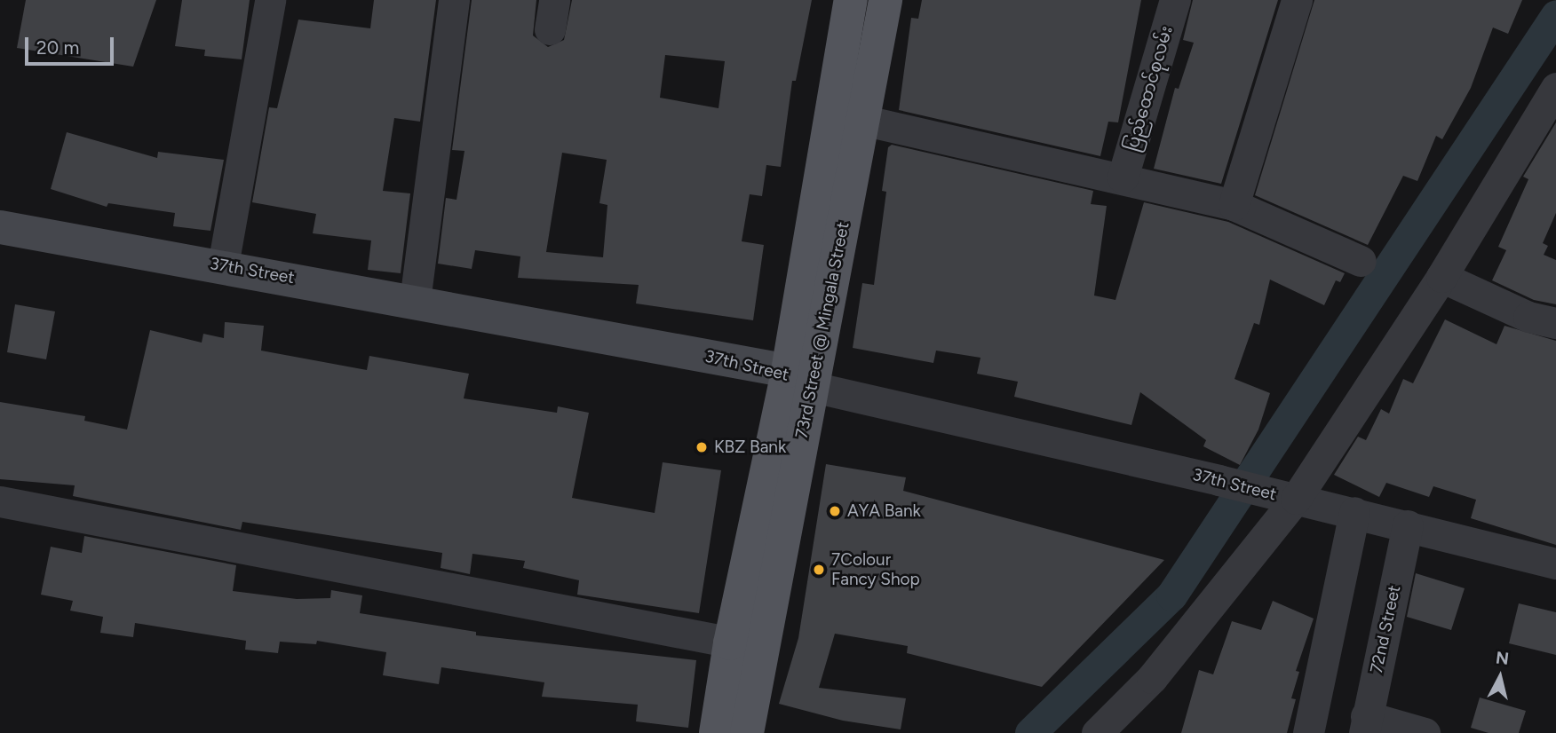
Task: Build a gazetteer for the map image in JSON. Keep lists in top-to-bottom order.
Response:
{
  "streets": {
    "main road": ["73rd Street @ Mingala Street"],
    "street": ["ပြည်ထောင်စုလမ်း", "37th Street", "72nd Street"]
  },
  "crossings": [
    ["37th Street", "73rd Street @ Mingala Street"],
    ["37th Street", "72nd Street"]
  ],
  "places": ["KBZ Bank", "AYA Bank", "7Colour Fancy Shop"],
  "scale_bar": "20 m",
  "north": "top"
}
